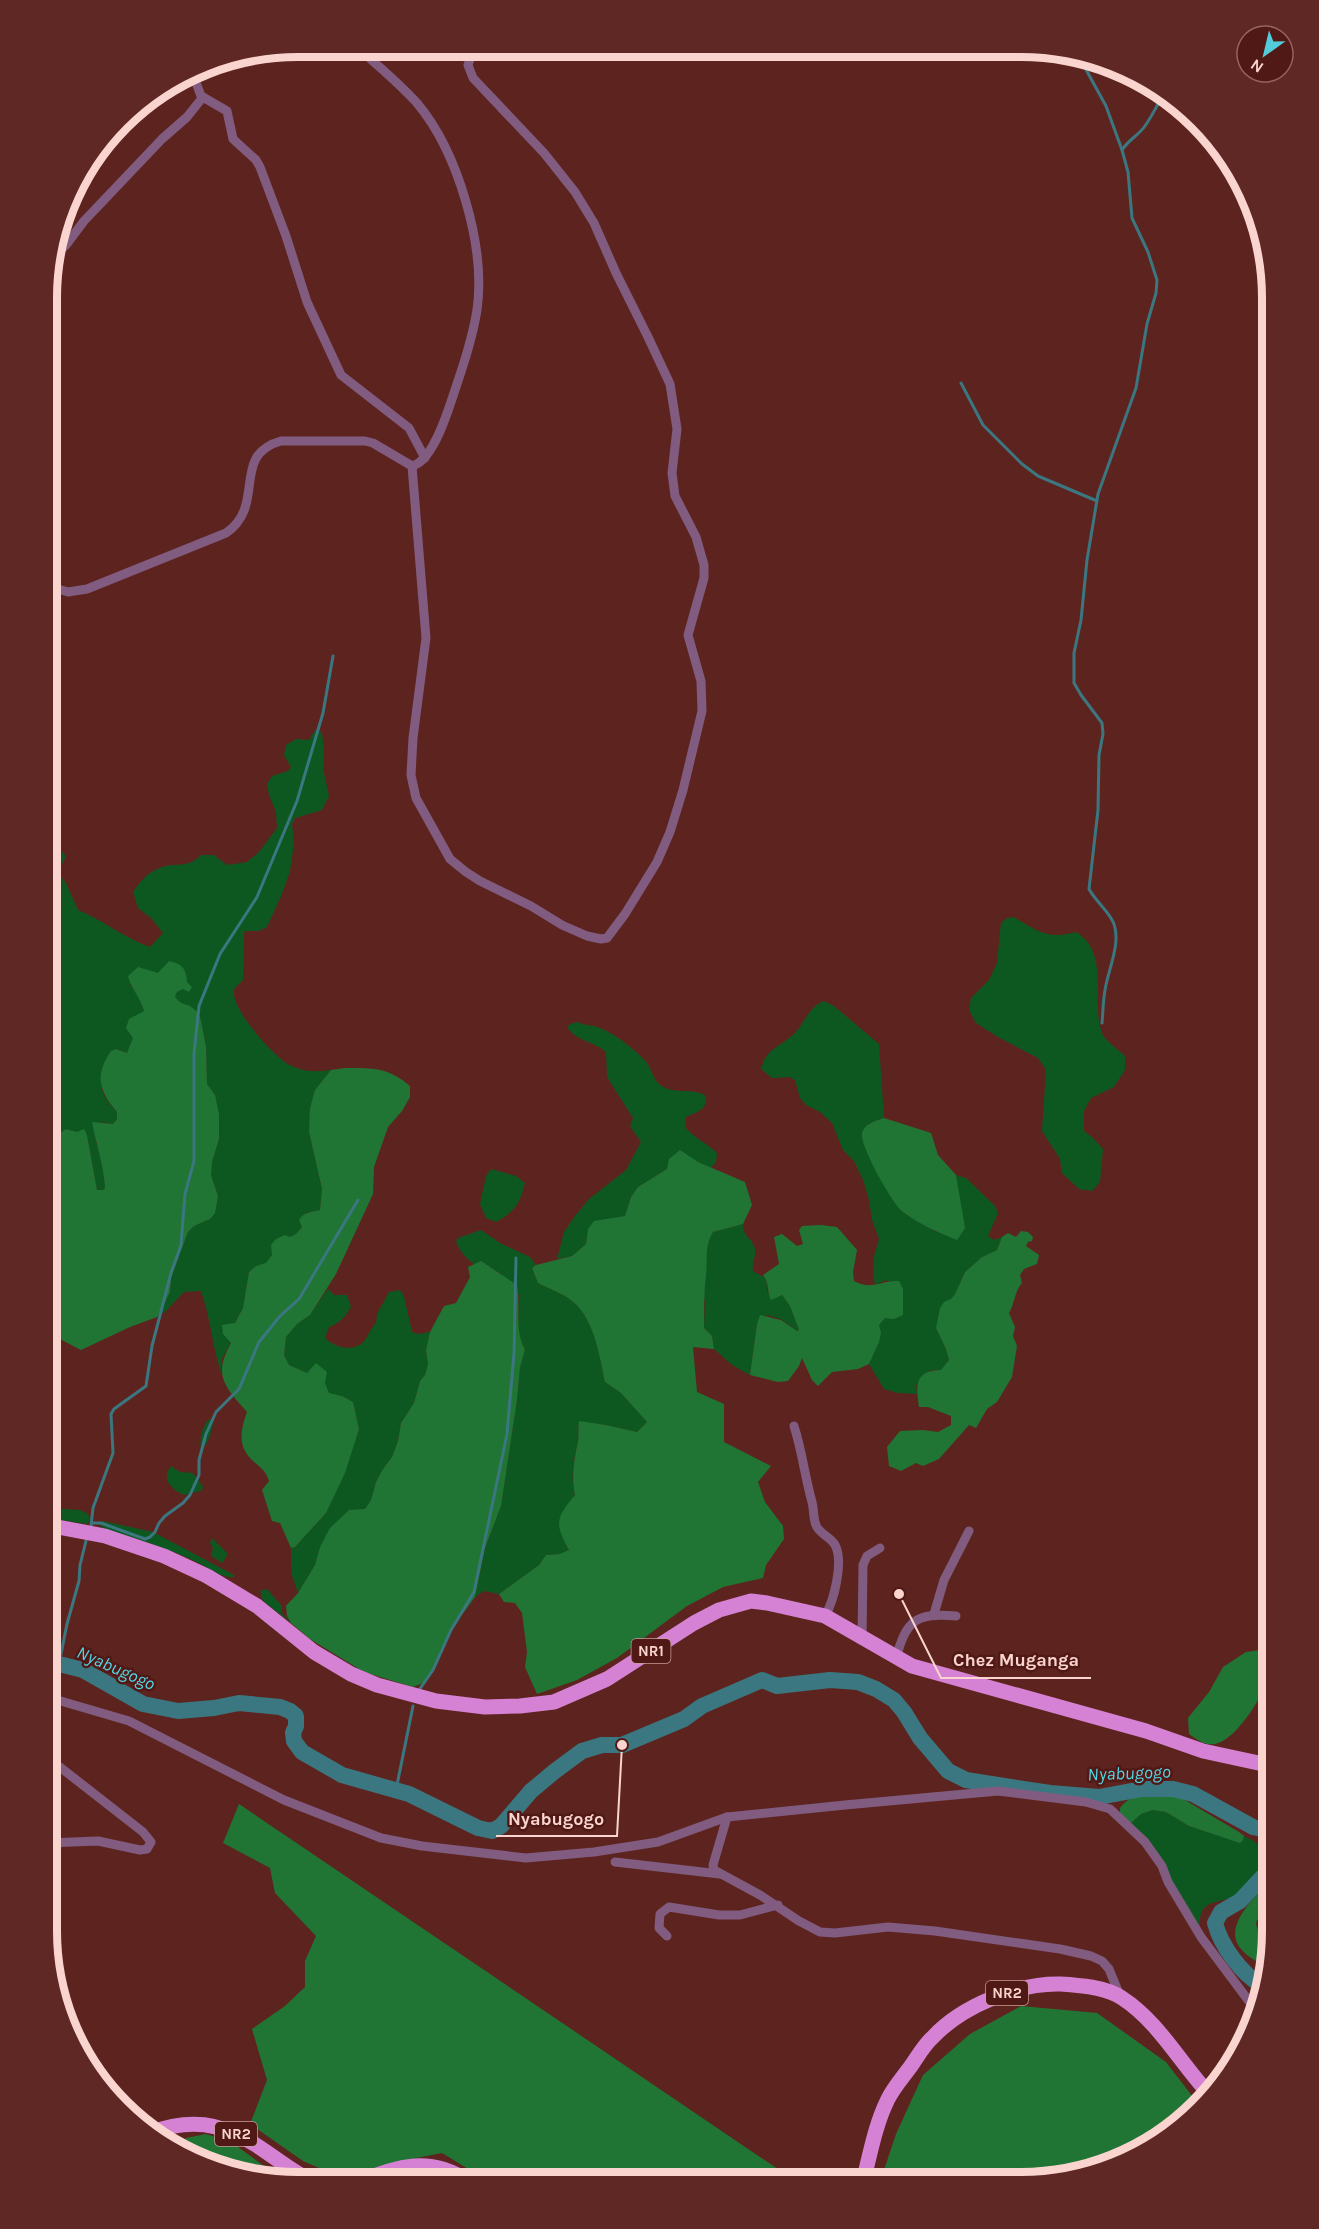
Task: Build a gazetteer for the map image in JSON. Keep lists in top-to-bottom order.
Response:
{
  "streets": {
    "highway": ["NR1", "NR2"]
  },
  "water": ["Nyabugogo"],
  "places": ["Chez Muganga", "Nyabugogo"],
  "north": "bottom left"
}
